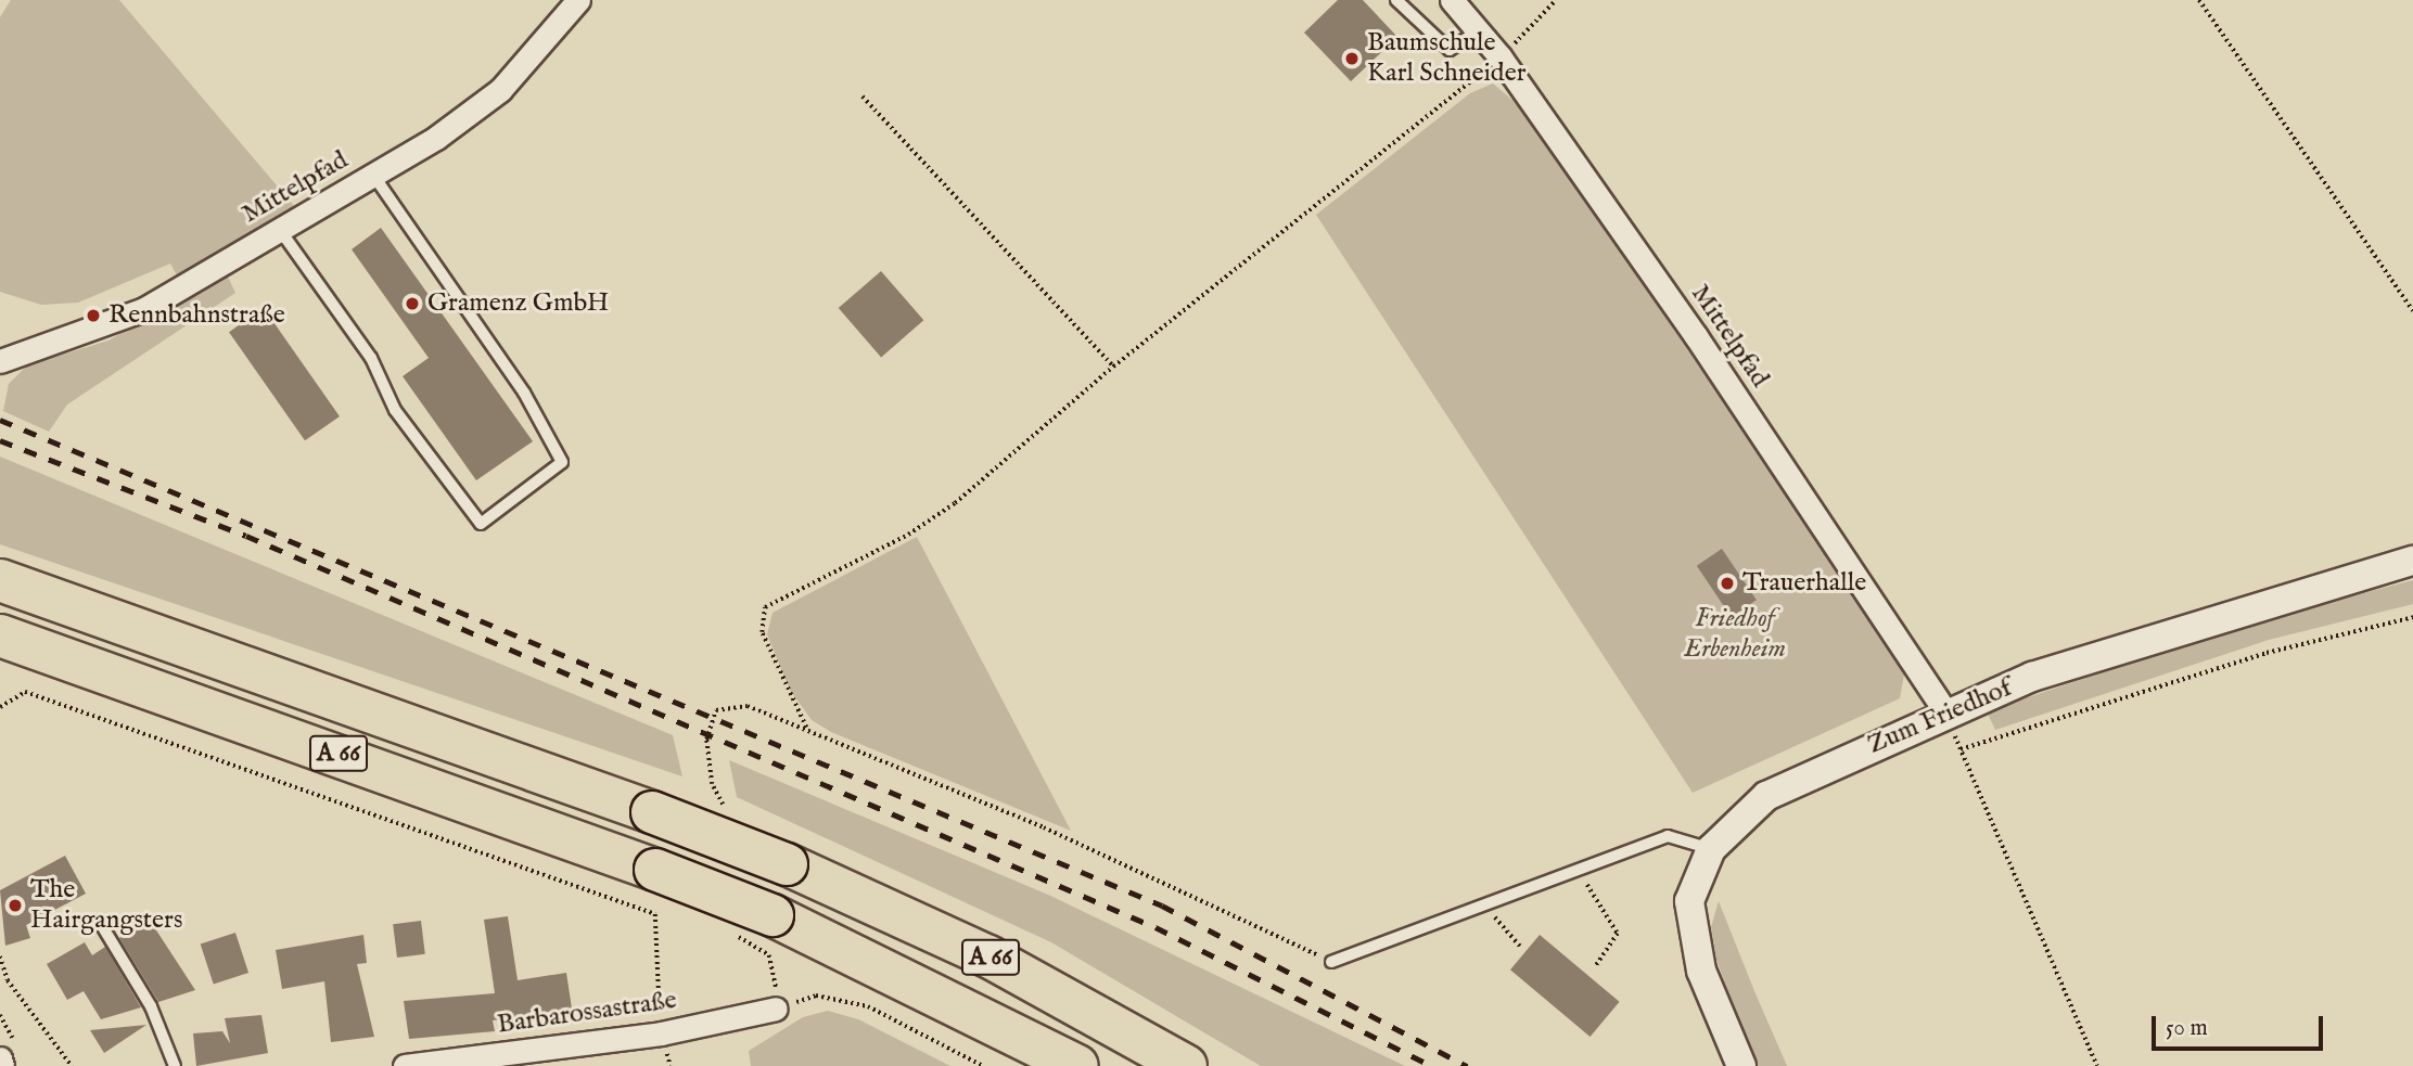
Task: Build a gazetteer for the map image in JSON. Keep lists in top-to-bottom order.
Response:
{
  "streets": {
    "highway": ["A 66"],
    "street": ["Mittelpfad", "Zum Friedhof", "Barbarossastraße"]
  },
  "crossings": [
    ["Mittelpfad", "Zum Friedhof"]
  ],
  "parks": ["Friedhof Erbenheim"],
  "places": [
    "Baumschule Karl Schneider",
    "Gramenz GmbH",
    "Rennbahnstraße",
    "Trauerhalle",
    "The Hairgangsters"
  ],
  "scale_bar": "50 m"
}
